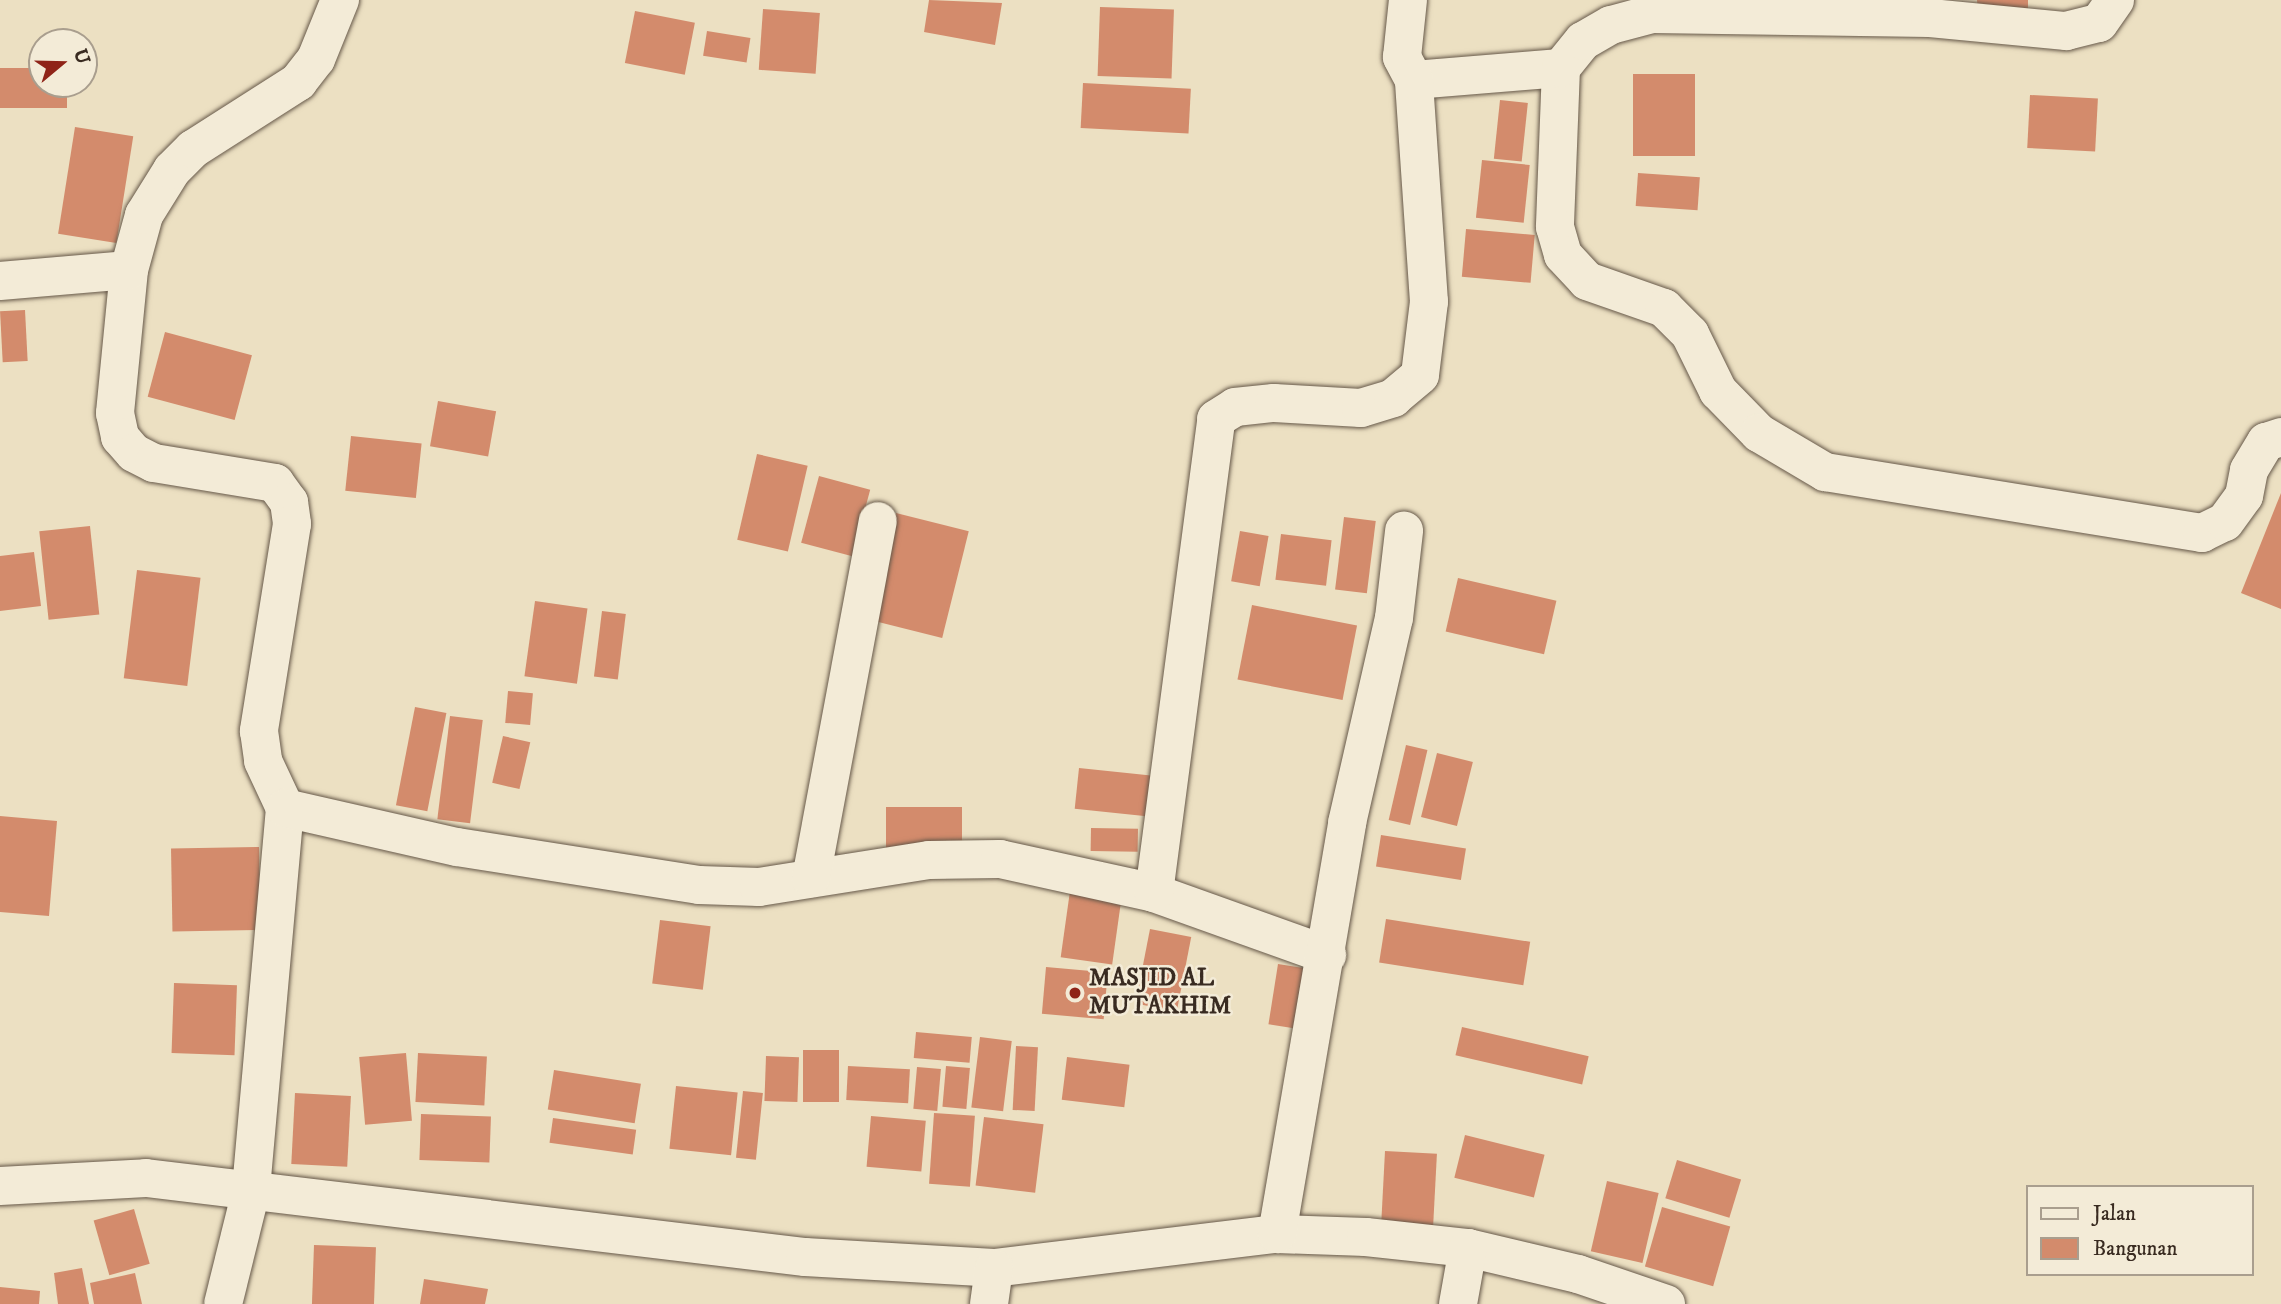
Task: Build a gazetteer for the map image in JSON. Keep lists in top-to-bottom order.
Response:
{
  "places": ["MASJID AL MUTAKHIM"],
  "legend": ["Jalan", "Bangunan"],
  "north": "right"
}
